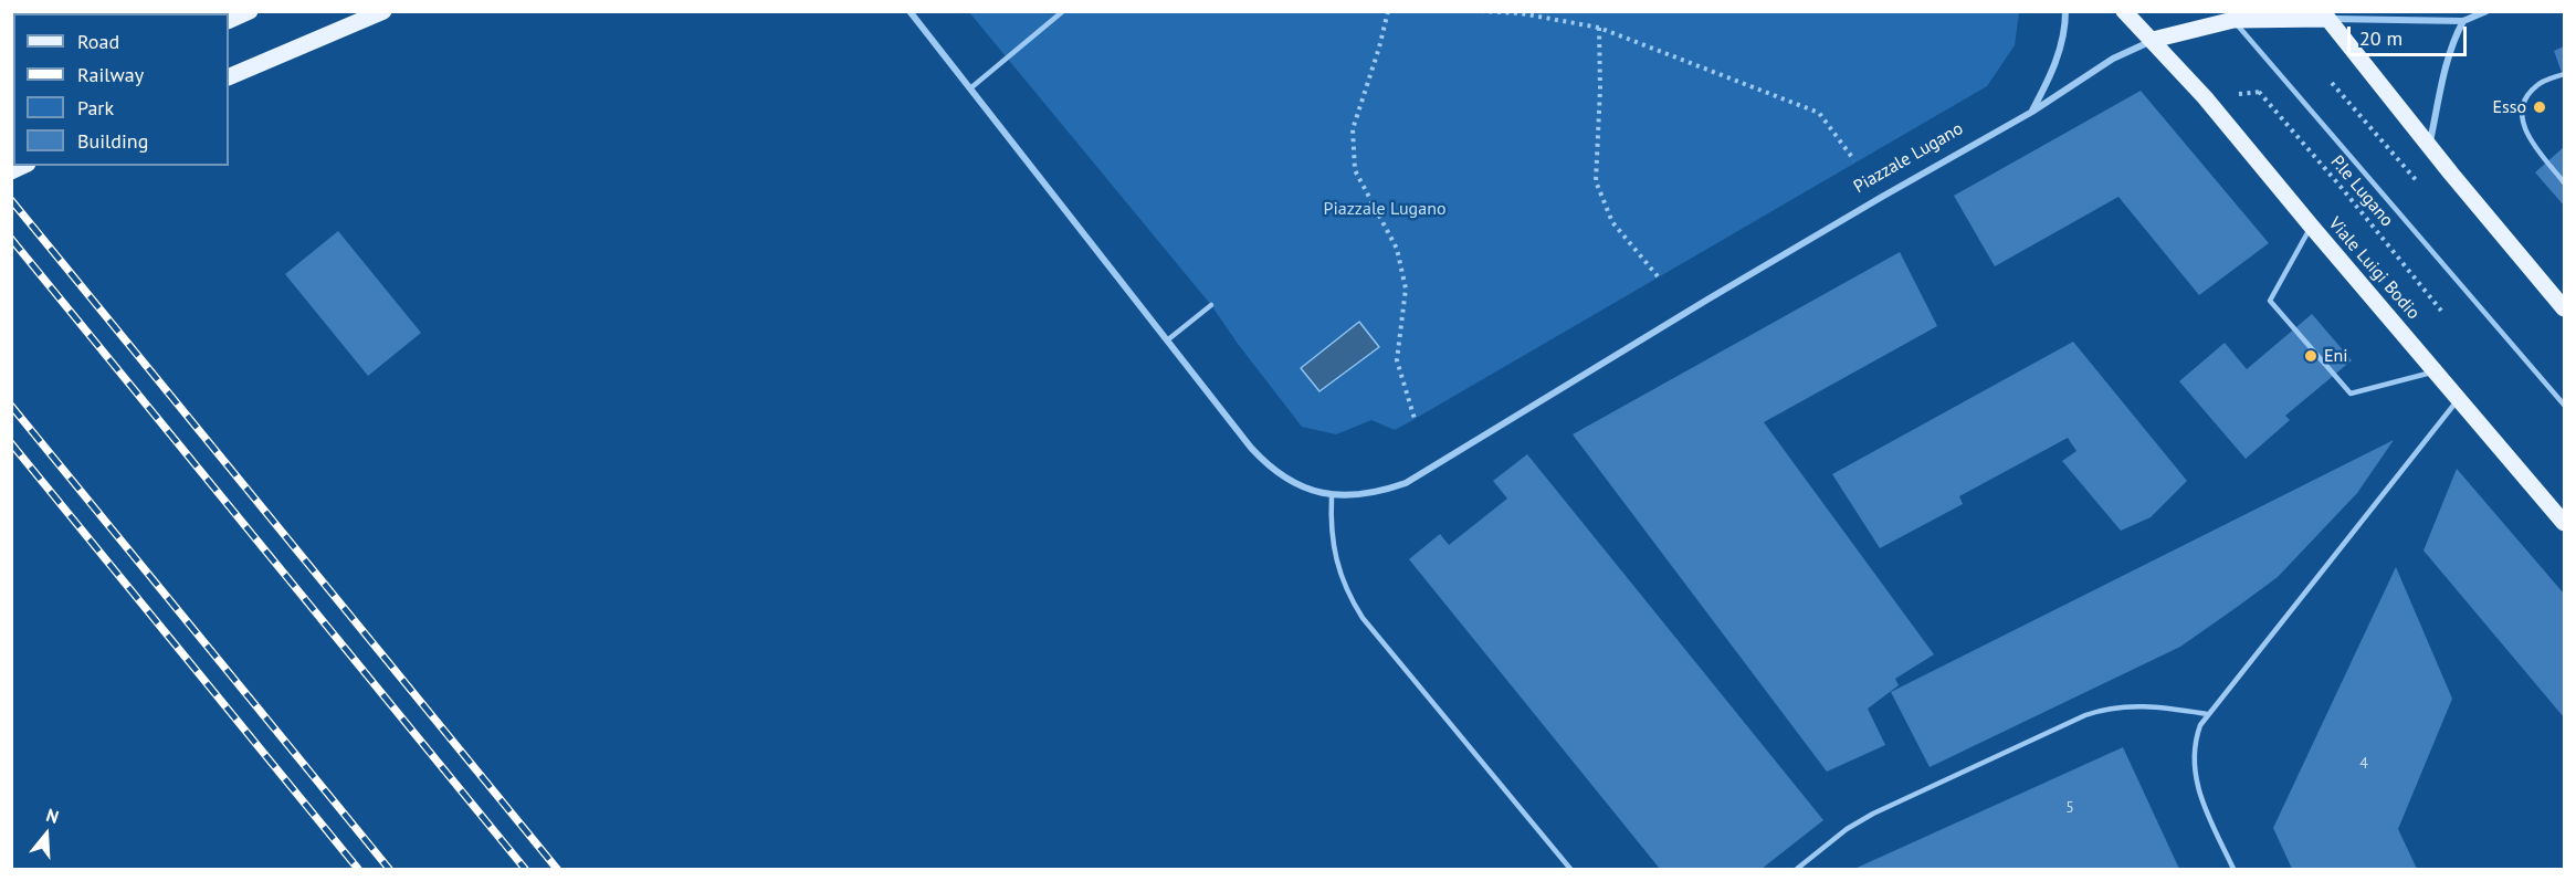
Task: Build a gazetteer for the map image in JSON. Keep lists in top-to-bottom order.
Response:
{
  "streets": {
    "main road": ["Piazzale Lugano", "Viale Luigi Bodio"],
    "path": ["P.le Lugano"]
  },
  "crossings": [
    ["Piazzale Lugano", "Viale Luigi Bodio"]
  ],
  "parks": ["Piazzale Lugano"],
  "places": ["Esso", "Eni"],
  "house_numbers": ["4", "5"],
  "legend": [
    "Road",
    "Railway",
    "Park",
    "Building"
  ],
  "scale_bar": "20 m",
  "north": "top"
}
